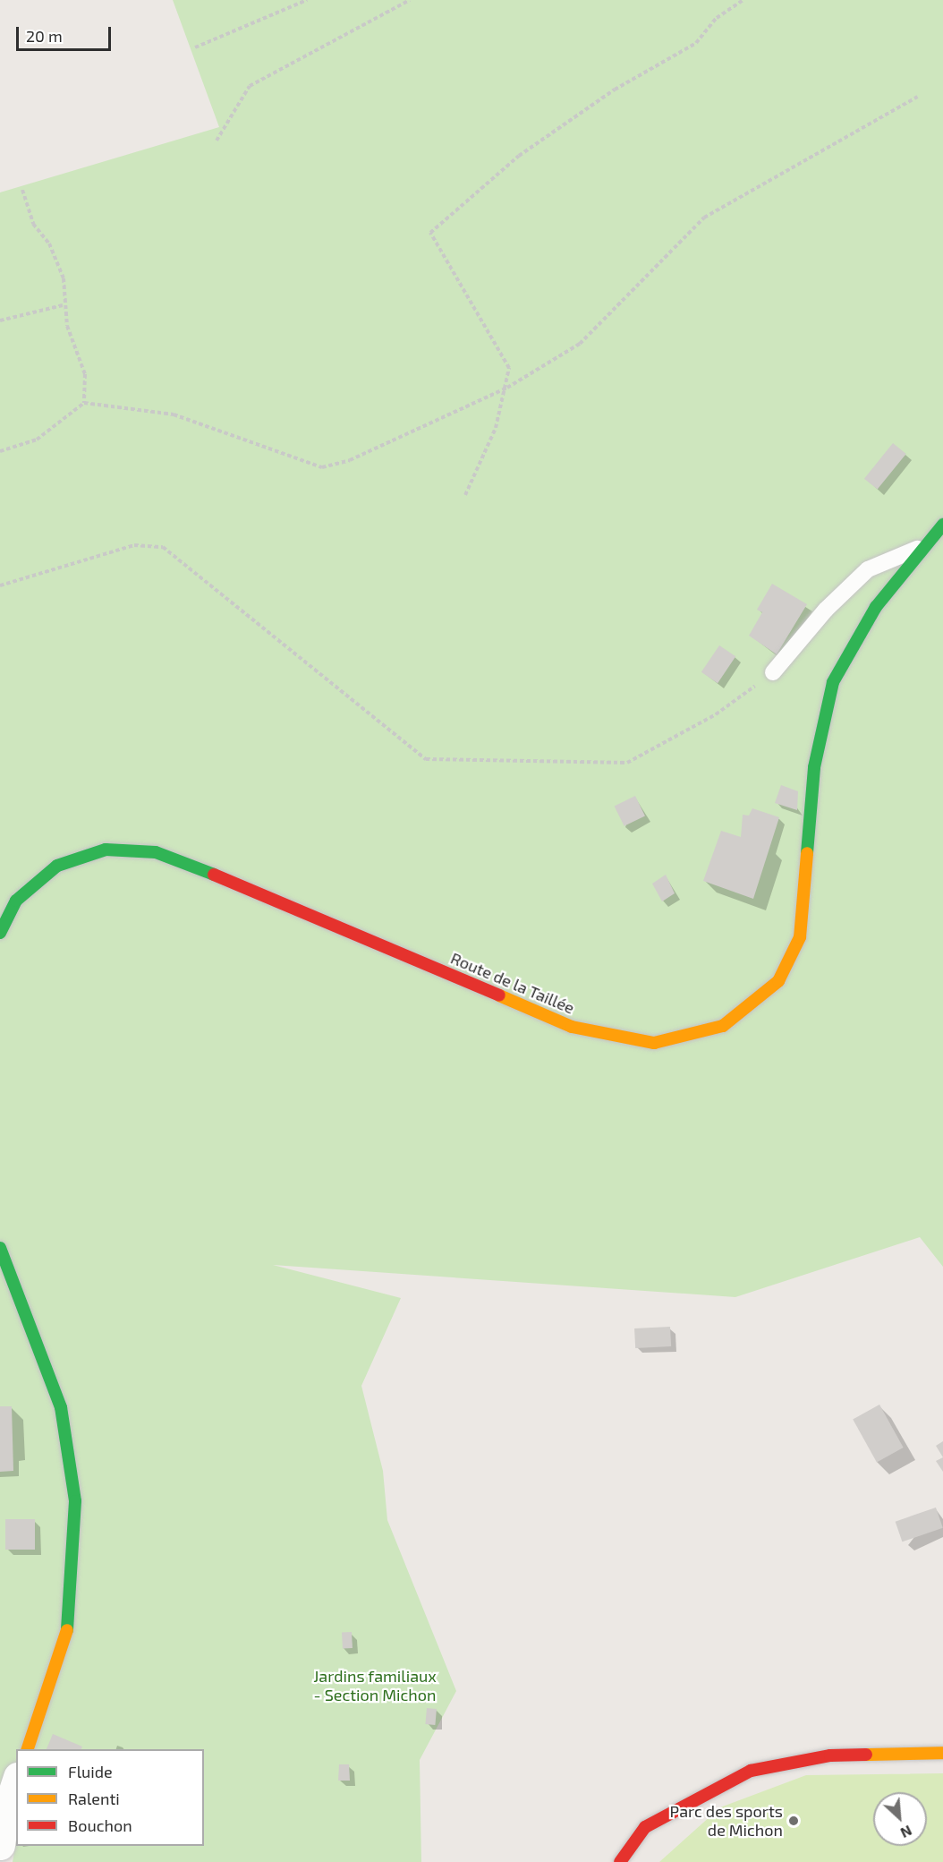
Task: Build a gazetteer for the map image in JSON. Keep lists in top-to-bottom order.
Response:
{
  "streets": {
    "street": ["Route de la Taillée"]
  },
  "parks": ["Jardins familiaux - Section Michon"],
  "places": ["Parc des sports de Michon"],
  "legend": ["Fluide", "Ralenti", "Bouchon"],
  "scale_bar": "20 m",
  "north": "bottom right"
}
